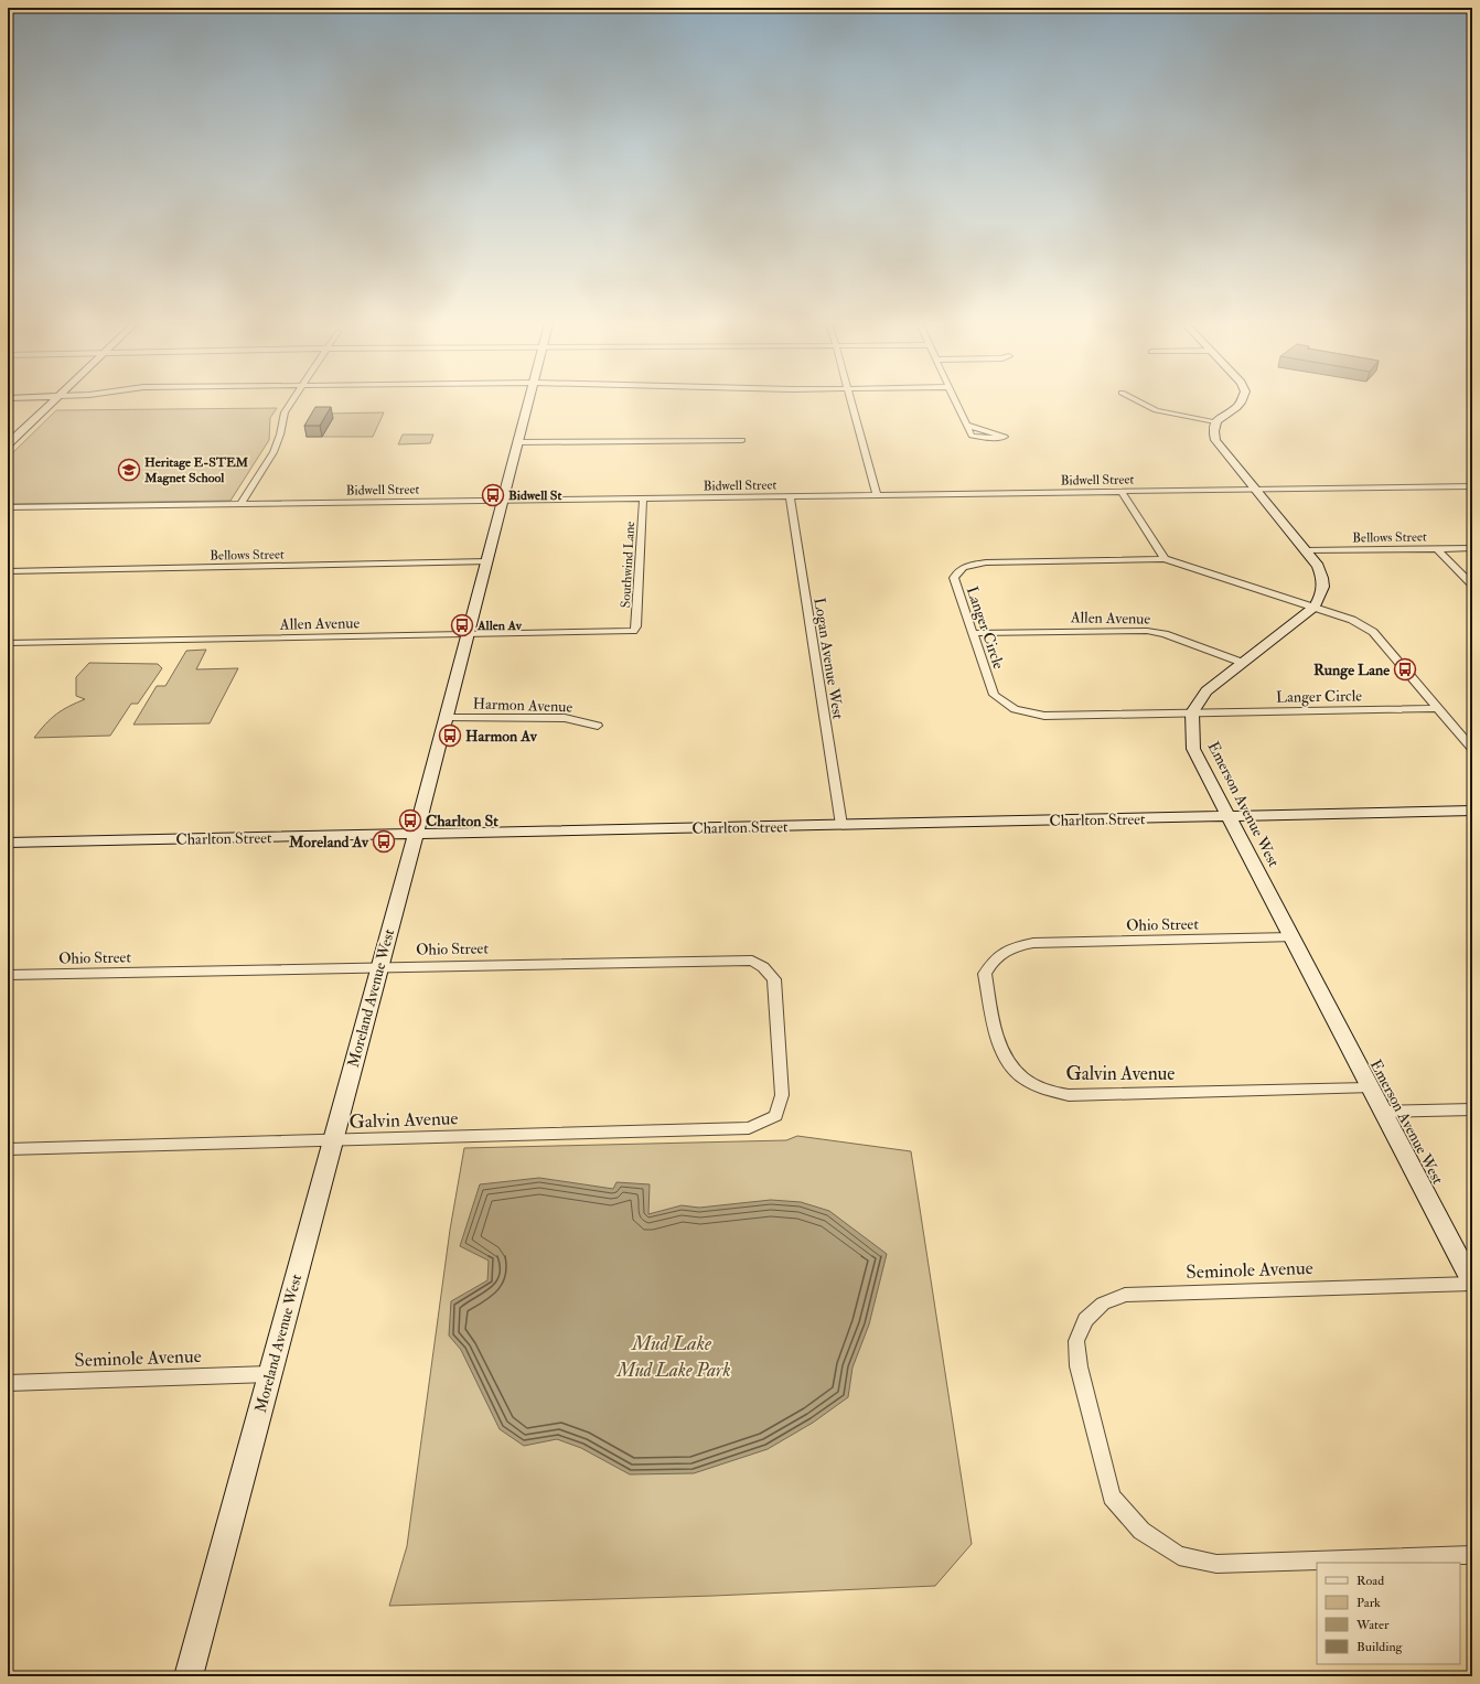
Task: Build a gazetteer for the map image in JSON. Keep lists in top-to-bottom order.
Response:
{
  "streets": {
    "street": [
      "Bidwell Street",
      "Bellows Street",
      "Southwind Lane",
      "Allen Avenue",
      "Langer Circle",
      "Logan Avenue West",
      "Harmon Avenue",
      "Emerson Avenue West",
      "Charlton Street",
      "Ohio Street",
      "Moreland Avenue West",
      "Galvin Avenue",
      "Seminole Avenue"
    ]
  },
  "crossings": [
    ["Bidwell Street", "Southwind Lane"],
    ["Bidwell Street", "Logan Avenue West"],
    ["Bidwell Street", "Moreland Avenue West"],
    ["Bellows Street", "Moreland Avenue West"],
    ["Southwind Lane", "Allen Avenue"],
    ["Allen Avenue", "Langer Circle"],
    ["Allen Avenue", "Moreland Avenue West"],
    ["Langer Circle", "Emerson Avenue West"],
    ["Logan Avenue West", "Charlton Street"],
    ["Harmon Avenue", "Moreland Avenue West"],
    ["Emerson Avenue West", "Charlton Street"],
    ["Emerson Avenue West", "Ohio Street"],
    ["Emerson Avenue West", "Galvin Avenue"],
    ["Emerson Avenue West", "Seminole Avenue"],
    ["Charlton Street", "Moreland Avenue West"],
    ["Ohio Street", "Moreland Avenue West"],
    ["Ohio Street", "Galvin Avenue"],
    ["Moreland Avenue West", "Galvin Avenue"],
    ["Moreland Avenue West", "Seminole Avenue"]
  ],
  "water": ["Mud Lake"],
  "parks": ["Mud Lake Park"],
  "places": {
    "school or university": ["Heritage E-STEM Magnet School"],
    "bus stop": [
      "Bidwell St",
      "Allen Av",
      "Runge Lane",
      "Harmon Av",
      "Charlton St",
      "Moreland Av"
    ]
  },
  "legend": [
    "Road",
    "Park",
    "Water",
    "Building"
  ]
}
